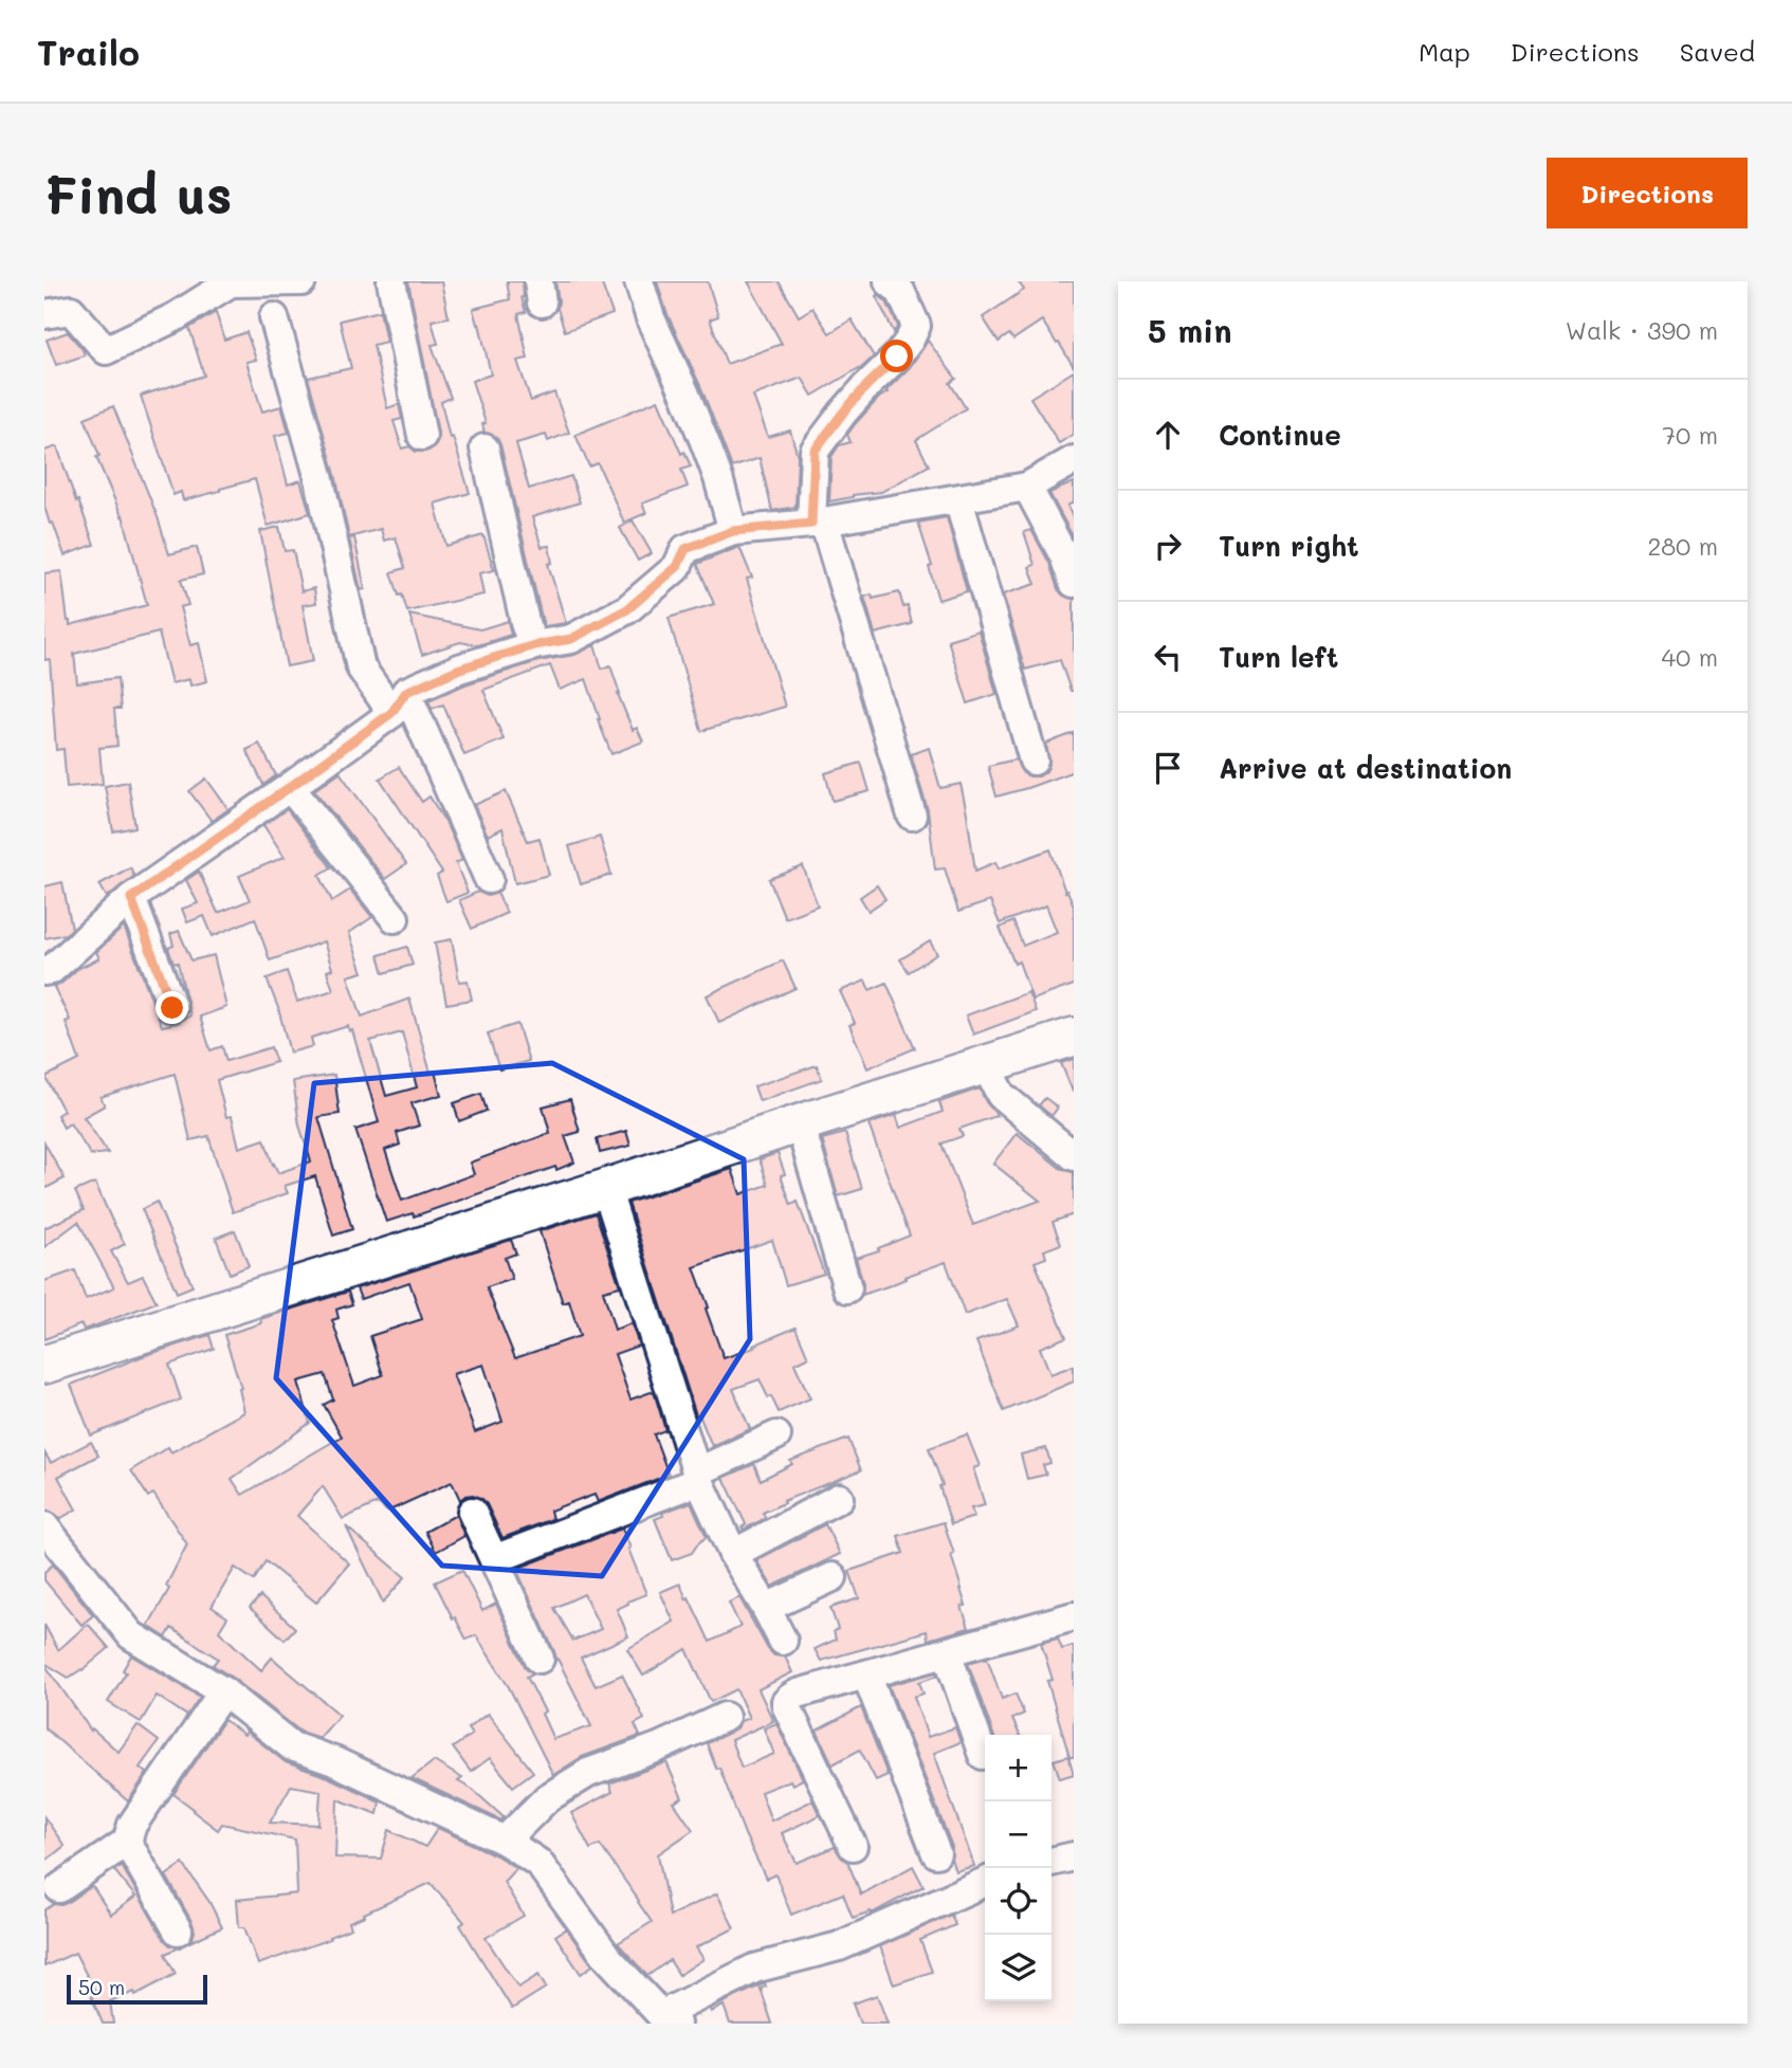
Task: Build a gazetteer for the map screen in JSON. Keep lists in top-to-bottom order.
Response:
{
  "scale_bar": "50 m",
  "page": {
    "header": "Trailo",
    "nav": ["Map", "Directions", "Saved"],
    "buttons": "Directions",
    "title": "Find us",
    "heading": ["5 min", "Walk · 390 m"],
    "list": [
      ["Continue", "70 m"],
      ["Turn right", "280 m"],
      ["Turn left", "40 m"],
      "Arrive at destination"
    ],
    "map_buttons": ["+", "−"],
    "scale": "50 m"
  }
}
